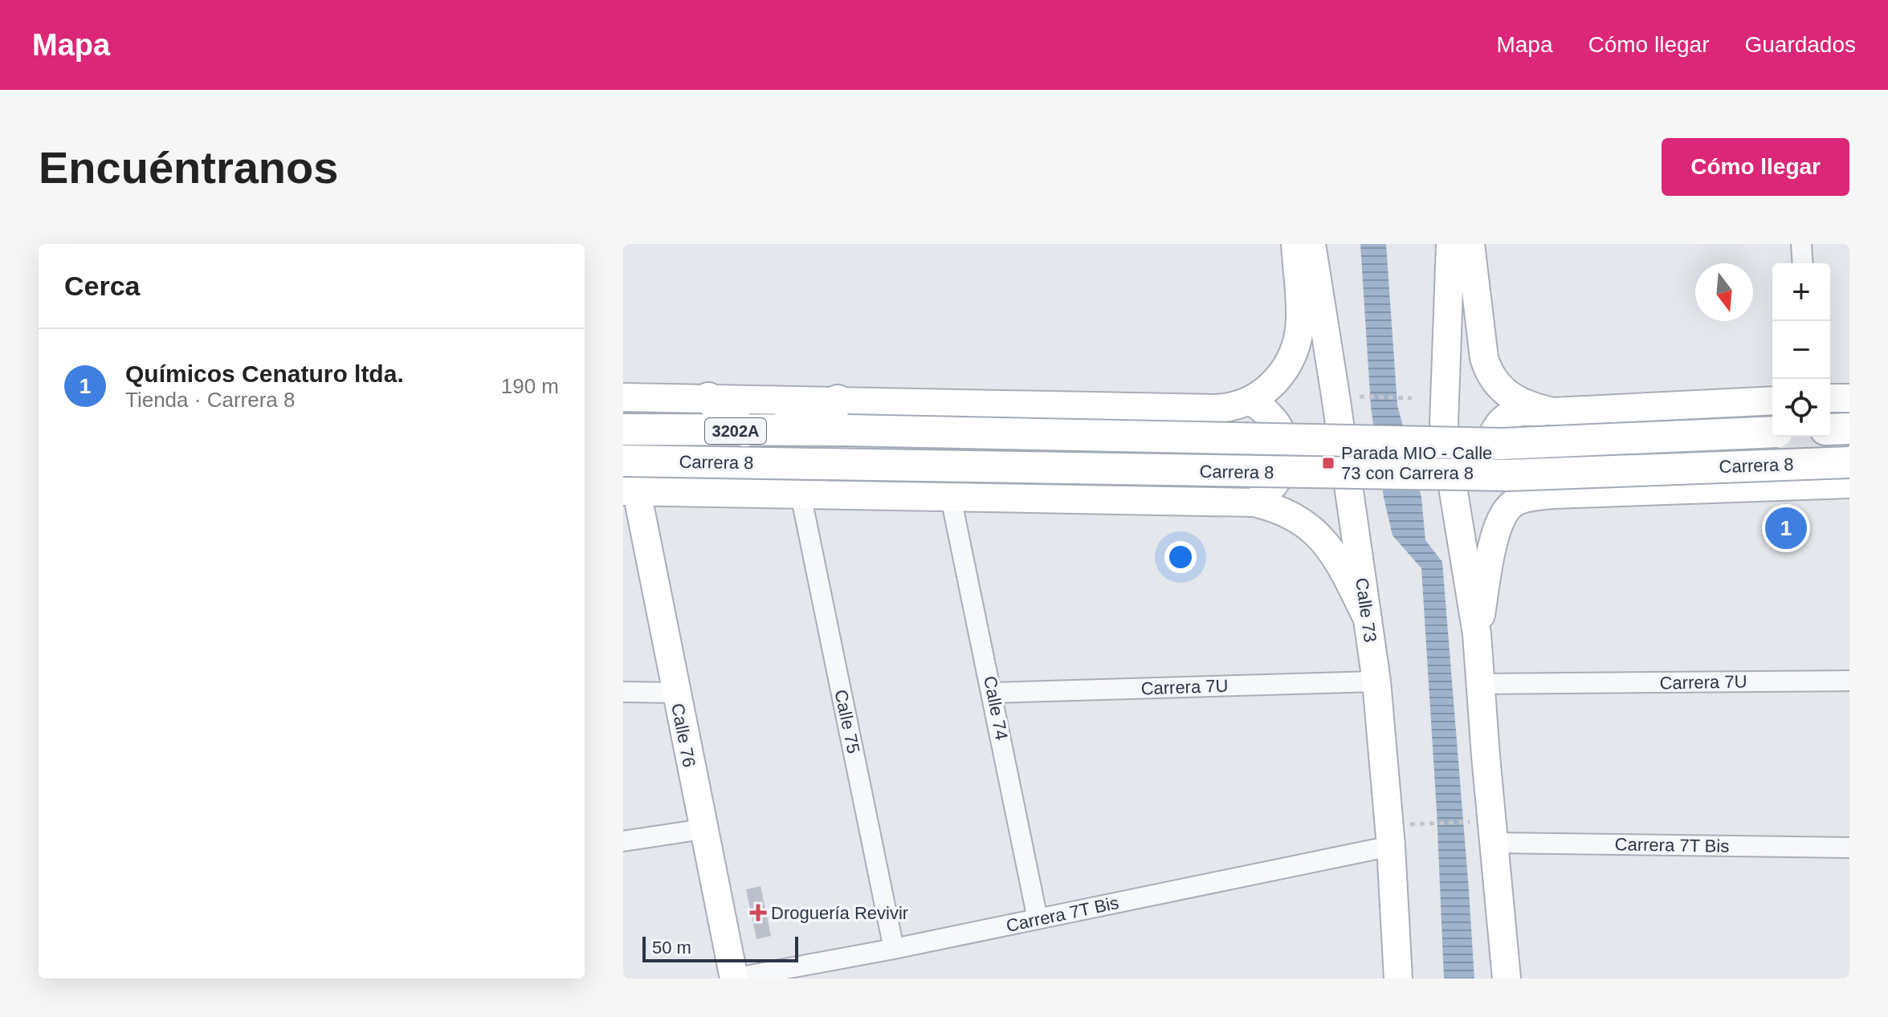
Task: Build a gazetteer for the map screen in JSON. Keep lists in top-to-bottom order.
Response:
{
  "streets": {
    "main road": ["3202A", "Carrera 8"],
    "street": [
      "Calle 73",
      "Carrera 7U",
      "Calle 74",
      "Calle 75",
      "Calle 76",
      "Carrera 7T Bis"
    ]
  },
  "crossings": [
    ["Carrera 8", "Calle 73"],
    ["Carrera 8", "Calle 74"],
    ["Carrera 8", "Calle 75"],
    ["Carrera 8", "Calle 76"],
    ["Calle 73", "Carrera 7U"],
    ["Calle 73", "Carrera 7T Bis"],
    ["Carrera 7U", "Calle 74"],
    ["Calle 74", "Carrera 7T Bis"],
    ["Calle 75", "Carrera 7T Bis"],
    ["Calle 76", "Carrera 7T Bis"]
  ],
  "places": {
    "transit": ["Parada MIO - Calle 73 con Carrera 8"],
    "health": ["Droguería Revivir"]
  },
  "scale_bar": "50 m",
  "north": "bottom",
  "page": {
    "header": "Mapa",
    "nav": ["Mapa", "Cómo llegar", "Guardados"],
    "buttons": "Cómo llegar",
    "title": "Encuéntranos",
    "heading": "Cerca",
    "map_buttons": ["+", "−"],
    "list": [
      {
        "mark": "1",
        "name": "Químicos Cenaturo ltda.",
        "note": "Tienda · Carrera 8",
        "value": "190 m"
      }
    ],
    "pins": "1",
    "scale": "50 m"
  }
}
